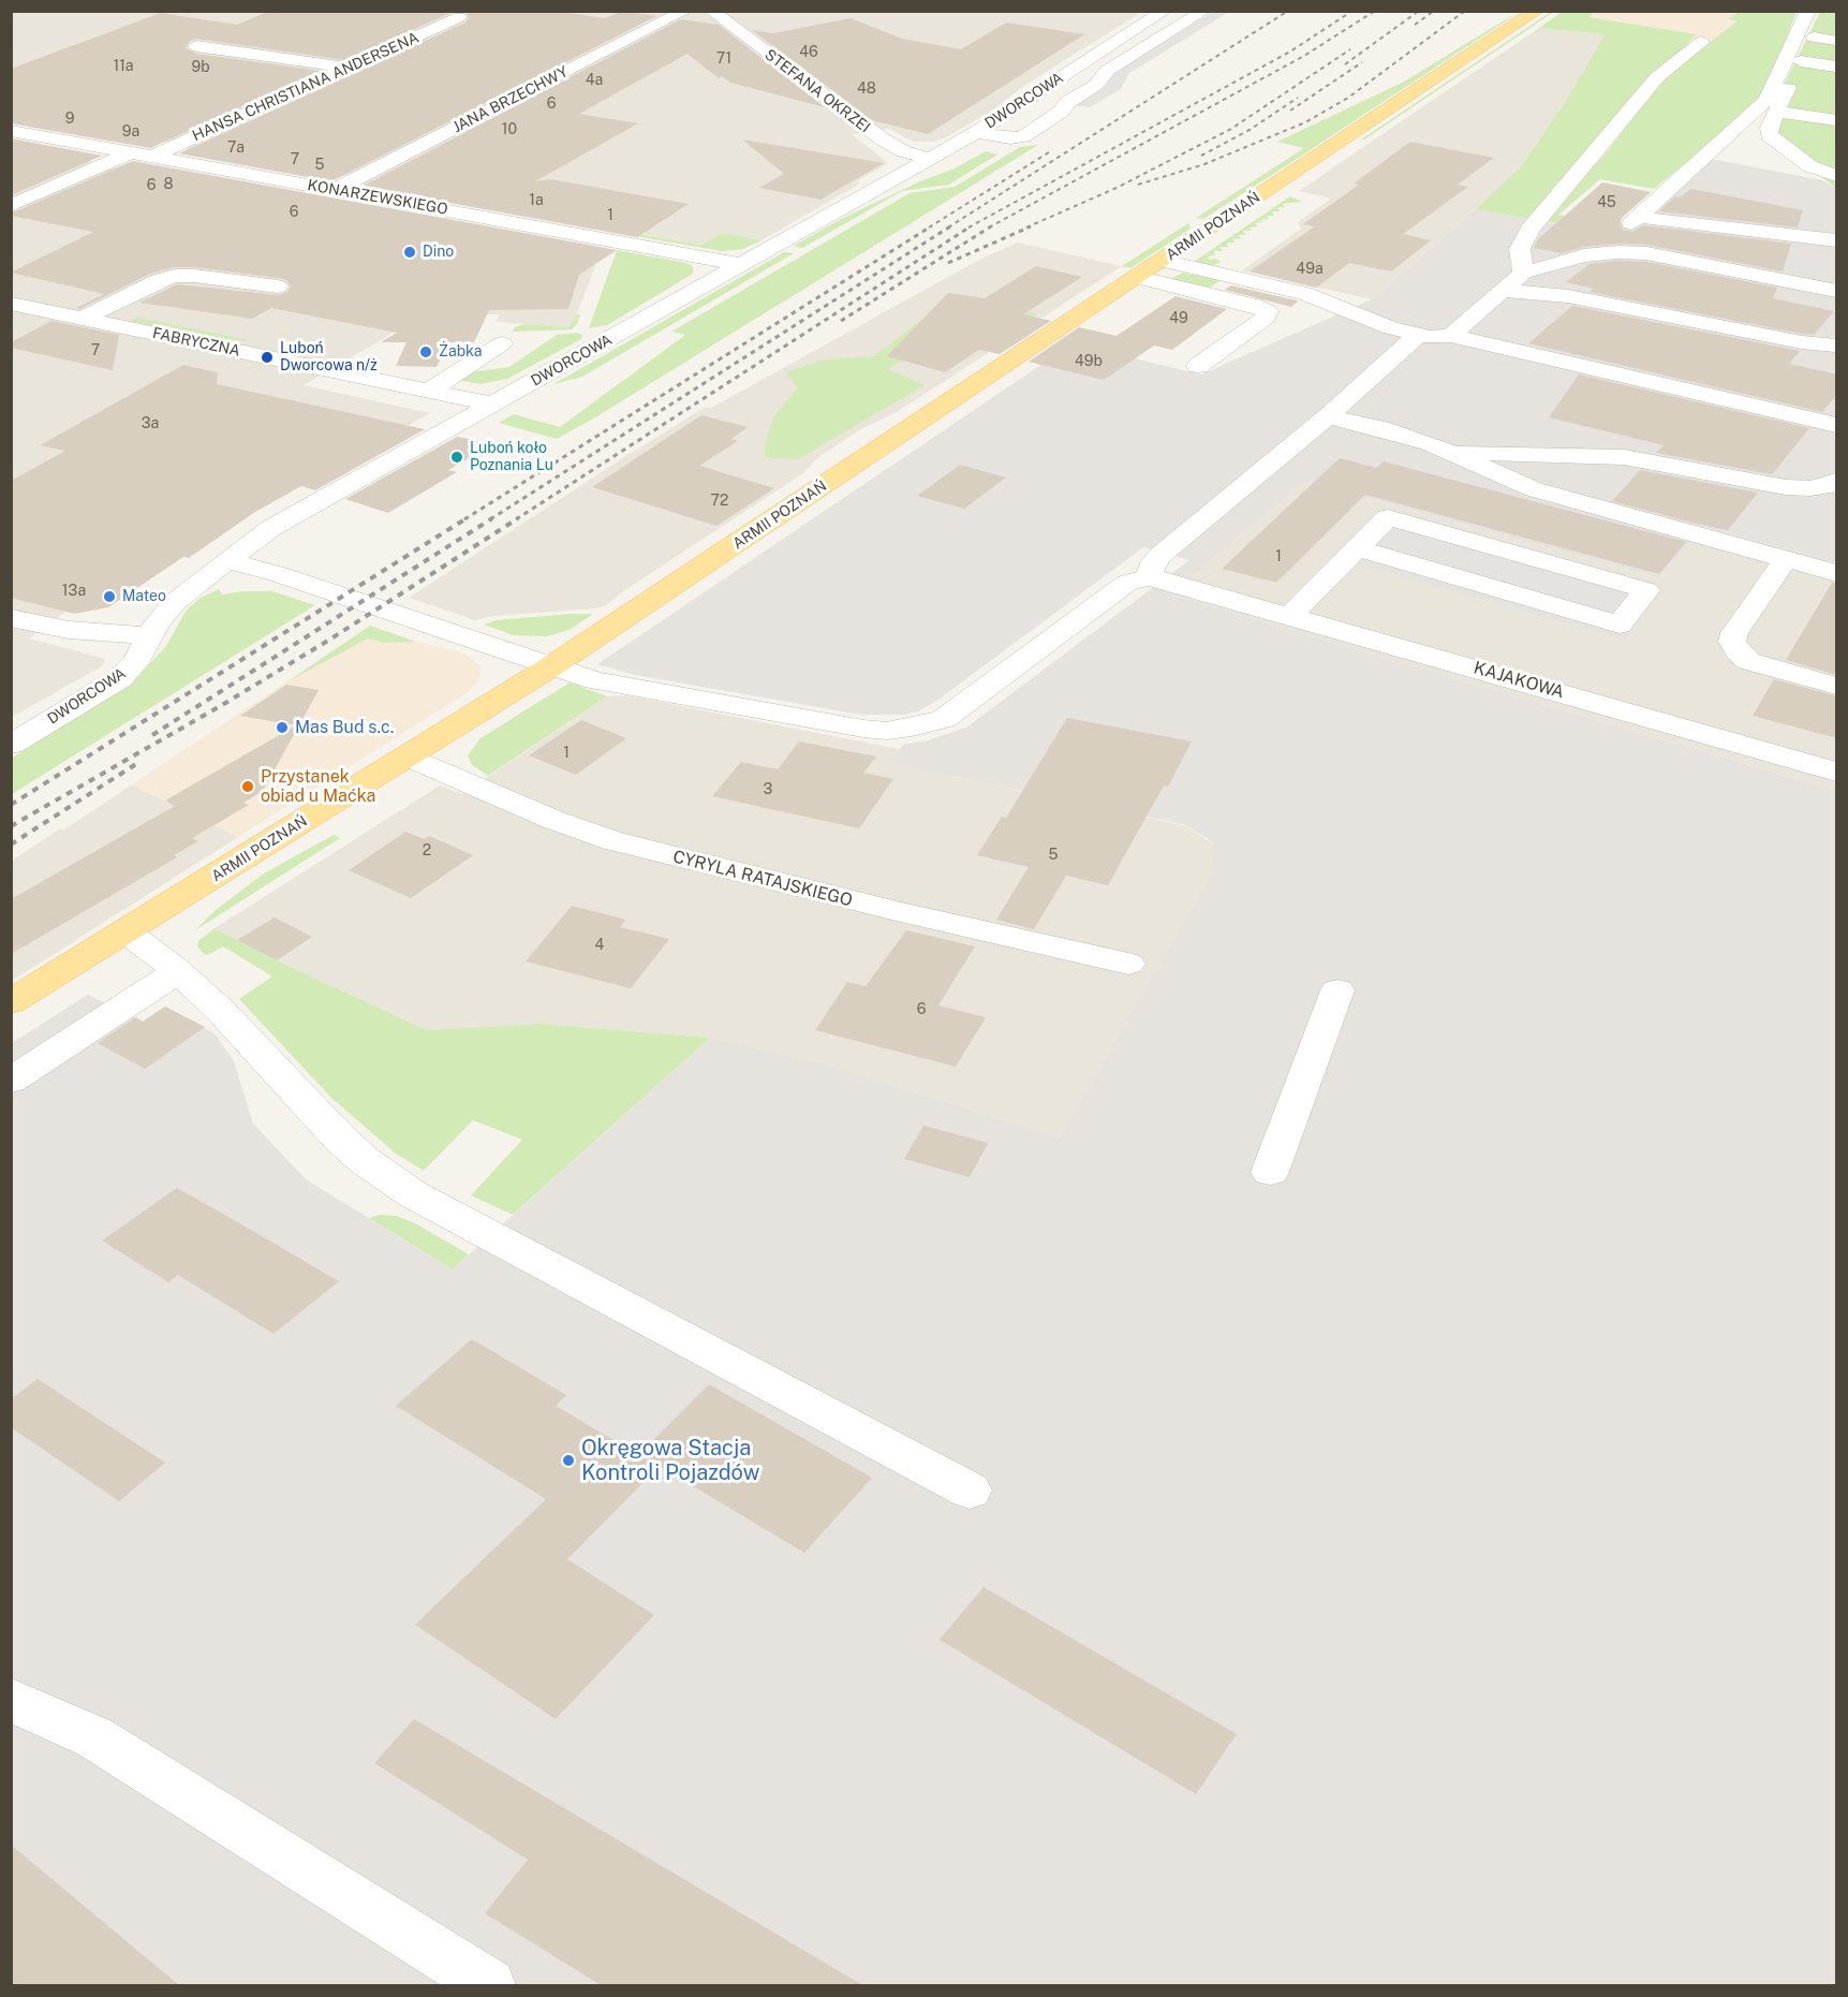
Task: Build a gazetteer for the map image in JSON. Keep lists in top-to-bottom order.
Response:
{
  "streets": {
    "main road": ["ARMII POZNAŃ"],
    "street": [
      "HANSA CHRISTIANA ANDERSENA",
      "STEFANA OKRZEI",
      "JANA BRZECHWY",
      "DWORCOWA",
      "KONARZEWSKIEGO",
      "FABRYCZNA",
      "KAJAKOWA",
      "CYRYLA RATAJSKIEGO"
    ]
  },
  "crossings": [
    ["HANSA CHRISTIANA ANDERSENA", "KONARZEWSKIEGO"],
    ["STEFANA OKRZEI", "DWORCOWA"],
    ["JANA BRZECHWY", "KONARZEWSKIEGO"],
    ["DWORCOWA", "KONARZEWSKIEGO"],
    ["DWORCOWA", "FABRYCZNA"],
    ["ARMII POZNAŃ", "CYRYLA RATAJSKIEGO"]
  ],
  "places": [
    "Dino",
    "Żabka",
    "Luboń Dworcowa n/ż",
    "Luboń koło Poznania Lu",
    "Mateo",
    "Mas Bud s.c.",
    "Przystanek obiad u Maćka",
    "Okręgowa Stacja Kontroli Pojazdów"
  ],
  "house_numbers": [
    "46",
    "71",
    "11a",
    "9b",
    "4a",
    "48",
    "6",
    "9",
    "10",
    "9a",
    "7a",
    "7",
    "5",
    "8",
    "6",
    "1a",
    "45",
    "6",
    "1",
    "49a",
    "49",
    "7",
    "49b",
    "3a",
    "72",
    "1",
    "13a",
    "1",
    "3",
    "2",
    "5",
    "4",
    "6"
  ]
}
